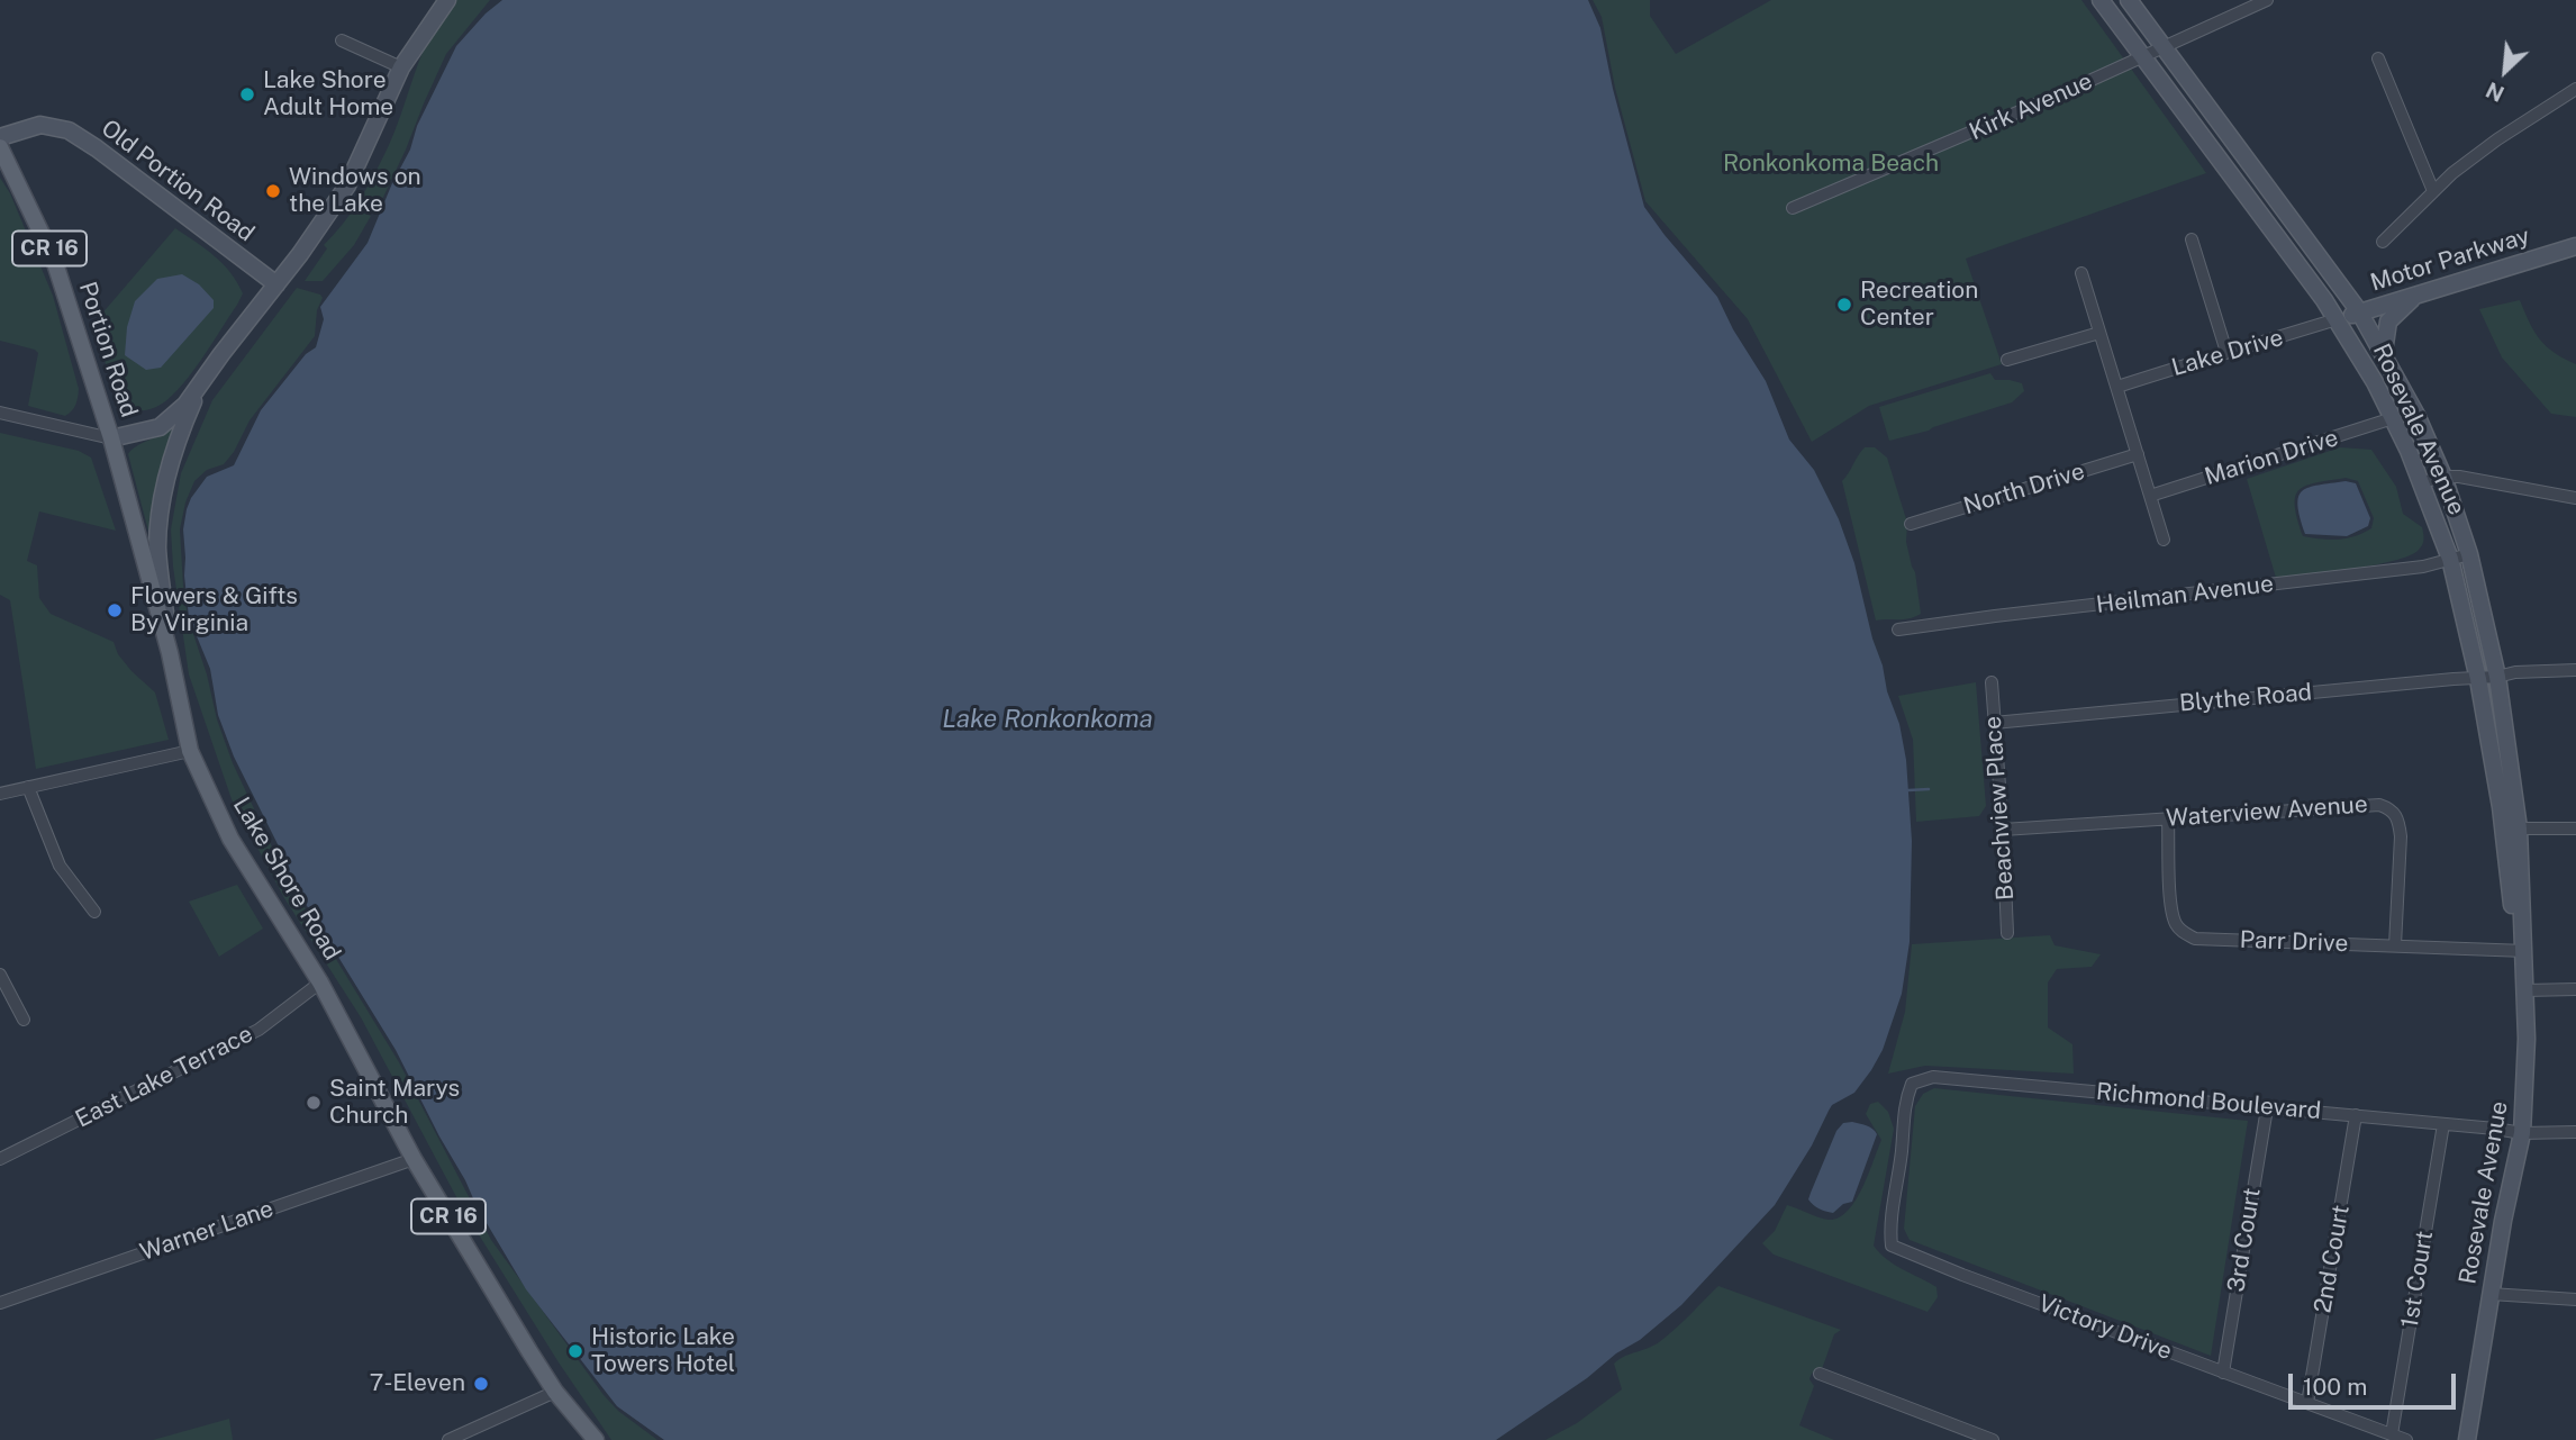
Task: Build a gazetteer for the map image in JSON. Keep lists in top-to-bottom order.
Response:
{
  "streets": {
    "main road": [
      "Old Portion Road",
      "CR 16",
      "Motor Parkway",
      "Portion Road",
      "Rosevale Avenue",
      "Lake Shore Road"
    ],
    "street": [
      "Kirk Avenue",
      "Lake Drive",
      "Marion Drive",
      "North Drive",
      "Heilman Avenue",
      "Blythe Road",
      "Beachview Place",
      "Waterview Avenue",
      "Parr Drive",
      "East Lake Terrace",
      "Richmond Boulevard",
      "Warner Lane",
      "3rd Court",
      "2nd Court",
      "1st Court",
      "Victory Drive"
    ]
  },
  "crossings": [
    ["Kirk Avenue", "Rosevale Avenue"],
    ["CR 16", "Lake Shore Road"],
    ["Motor Parkway", "Lake Drive"],
    ["Motor Parkway", "Rosevale Avenue"],
    ["Portion Road", "Lake Shore Road"],
    ["Lake Drive", "Rosevale Avenue"],
    ["Rosevale Avenue", "Marion Drive"],
    ["Rosevale Avenue", "Heilman Avenue"],
    ["Rosevale Avenue", "Blythe Road"],
    ["Rosevale Avenue", "Parr Drive"],
    ["Rosevale Avenue", "Richmond Boulevard"],
    ["Blythe Road", "Beachview Place"],
    ["Beachview Place", "Waterview Avenue"],
    ["Waterview Avenue", "Parr Drive"],
    ["Lake Shore Road", "East Lake Terrace"],
    ["Lake Shore Road", "Warner Lane"],
    ["Richmond Boulevard", "3rd Court"],
    ["Richmond Boulevard", "2nd Court"],
    ["Richmond Boulevard", "1st Court"],
    ["Richmond Boulevard", "Victory Drive"],
    ["3rd Court", "Victory Drive"],
    ["2nd Court", "Victory Drive"],
    ["1st Court", "Victory Drive"]
  ],
  "water": ["Lake Ronkonkoma"],
  "parks": ["Ronkonkoma Beach"],
  "places": [
    "Lake Shore Adult Home",
    "Windows on the Lake",
    "Recreation Center",
    "Flowers & Gifts By Virginia",
    "Saint Marys Church",
    "Historic Lake Towers Hotel",
    "7-Eleven"
  ],
  "scale_bar": "100 m",
  "north": "bottom left"
}
